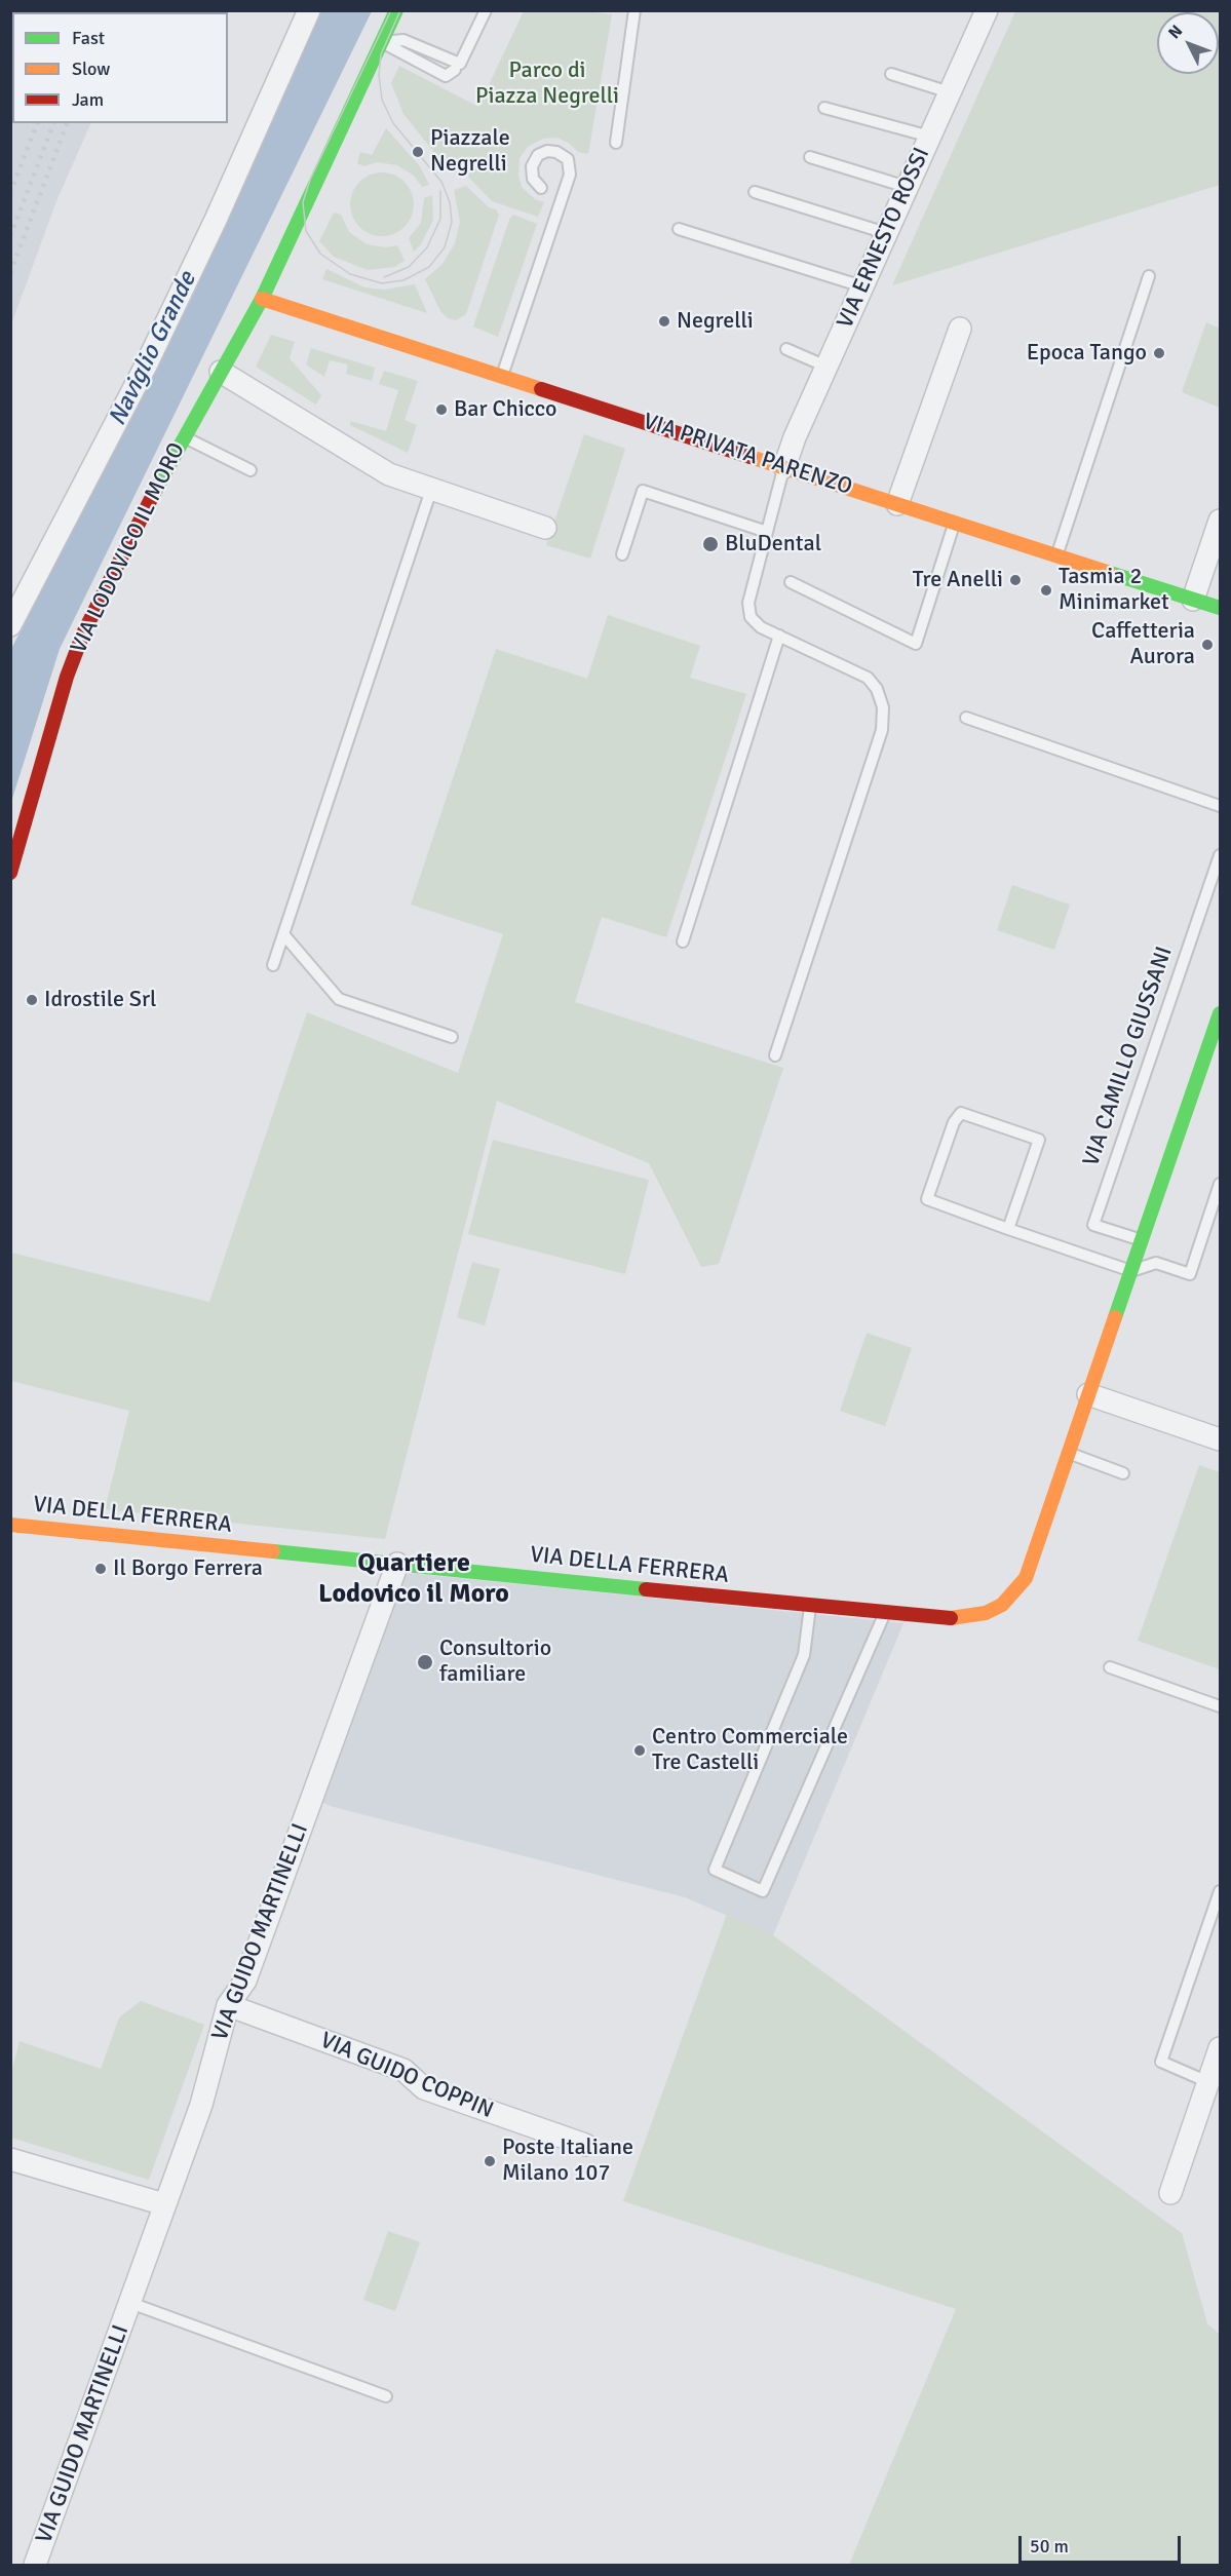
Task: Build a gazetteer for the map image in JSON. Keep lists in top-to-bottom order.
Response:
{
  "streets": {
    "street": [
      "VIA ERNESTO ROSSI",
      "VIA PRIVATA PARENZO",
      "VIA LODOVICO IL MORO",
      "VIA DELLA FERRERA",
      "VIA GUIDO MARTINELLI",
      "VIA GUIDO COPPIN"
    ],
    "lane": ["VIA CAMILLO GIUSSANI"]
  },
  "crossings": [
    ["VIA ERNESTO ROSSI", "VIA PRIVATA PARENZO"],
    ["VIA PRIVATA PARENZO", "VIA LODOVICO IL MORO"],
    ["VIA DELLA FERRERA", "VIA GUIDO MARTINELLI"],
    ["VIA GUIDO MARTINELLI", "VIA GUIDO COPPIN"]
  ],
  "districts": ["Quartiere Lodovico il Moro"],
  "water": ["Naviglio Grande"],
  "parks": ["Parco di Piazza Negrelli"],
  "places": [
    "Piazzale Negrelli",
    "Negrelli",
    "Epoca Tango",
    "Bar Chicco",
    "BluDental",
    "Tre Anelli",
    "Tasmia 2 Minimarket",
    "Caffetteria Aurora",
    "Idrostile Srl",
    "Il Borgo Ferrera",
    "Consultorio familiare",
    "Centro Commerciale Tre Castelli",
    "Poste Italiane Milano 107"
  ],
  "legend": ["Fast", "Slow", "Jam"],
  "scale_bar": "50 m",
  "north": "top left"
}
